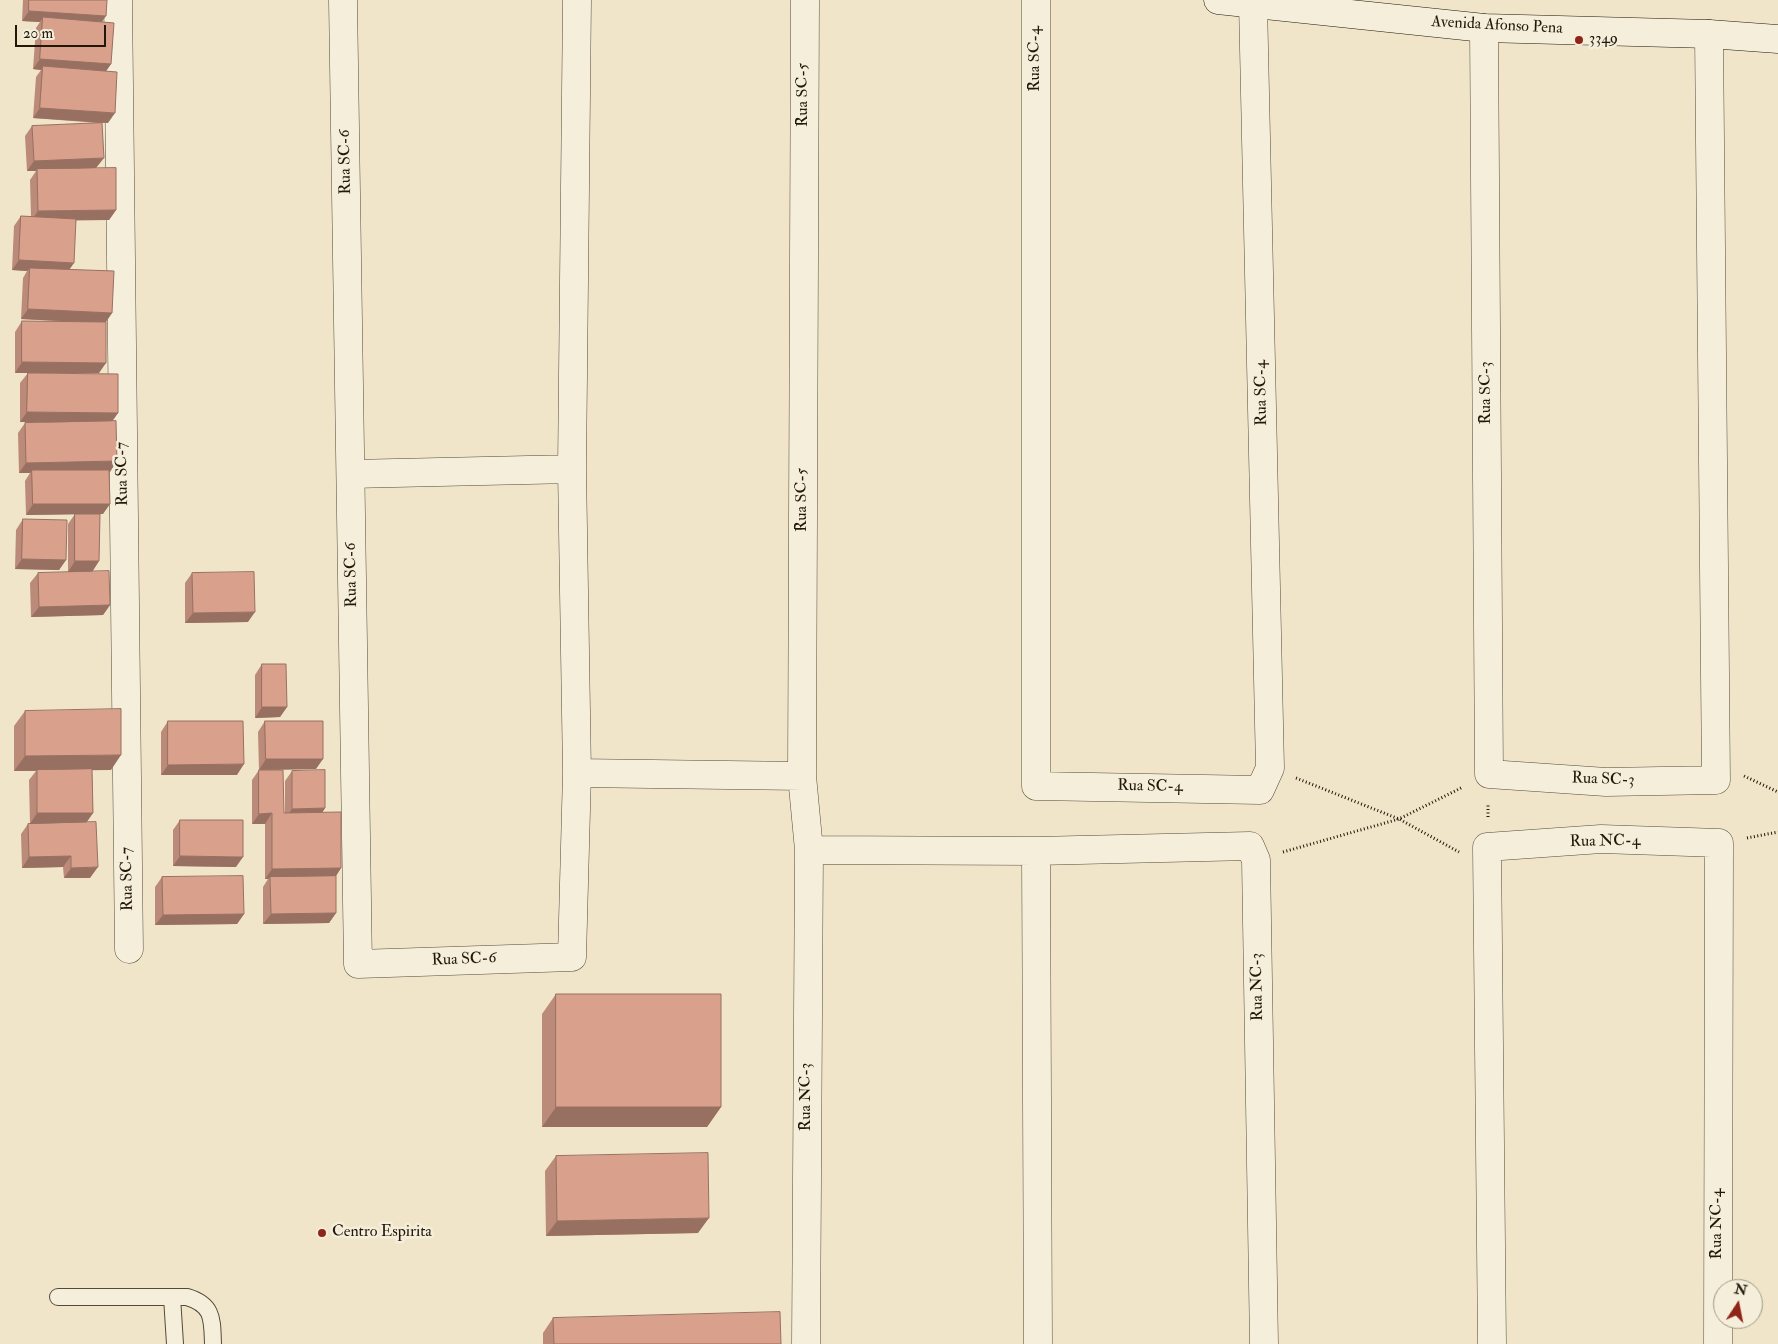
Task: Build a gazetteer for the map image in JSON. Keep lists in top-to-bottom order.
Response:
{
  "streets": {
    "street": [
      "Avenida Afonso Pena",
      "Rua SC-4",
      "Rua SC-5",
      "Rua SC-6",
      "Rua SC-3",
      "Rua SC-7",
      "Rua NC-4",
      "Rua NC-3"
    ]
  },
  "crossings": [
    ["Avenida Afonso Pena", "Rua SC-4"],
    ["Avenida Afonso Pena", "Rua SC-3"],
    ["Rua SC-5", "Rua NC-3"]
  ],
  "places": ["3349", "Centro Espirita"],
  "scale_bar": "20 m",
  "north": "top"
}
